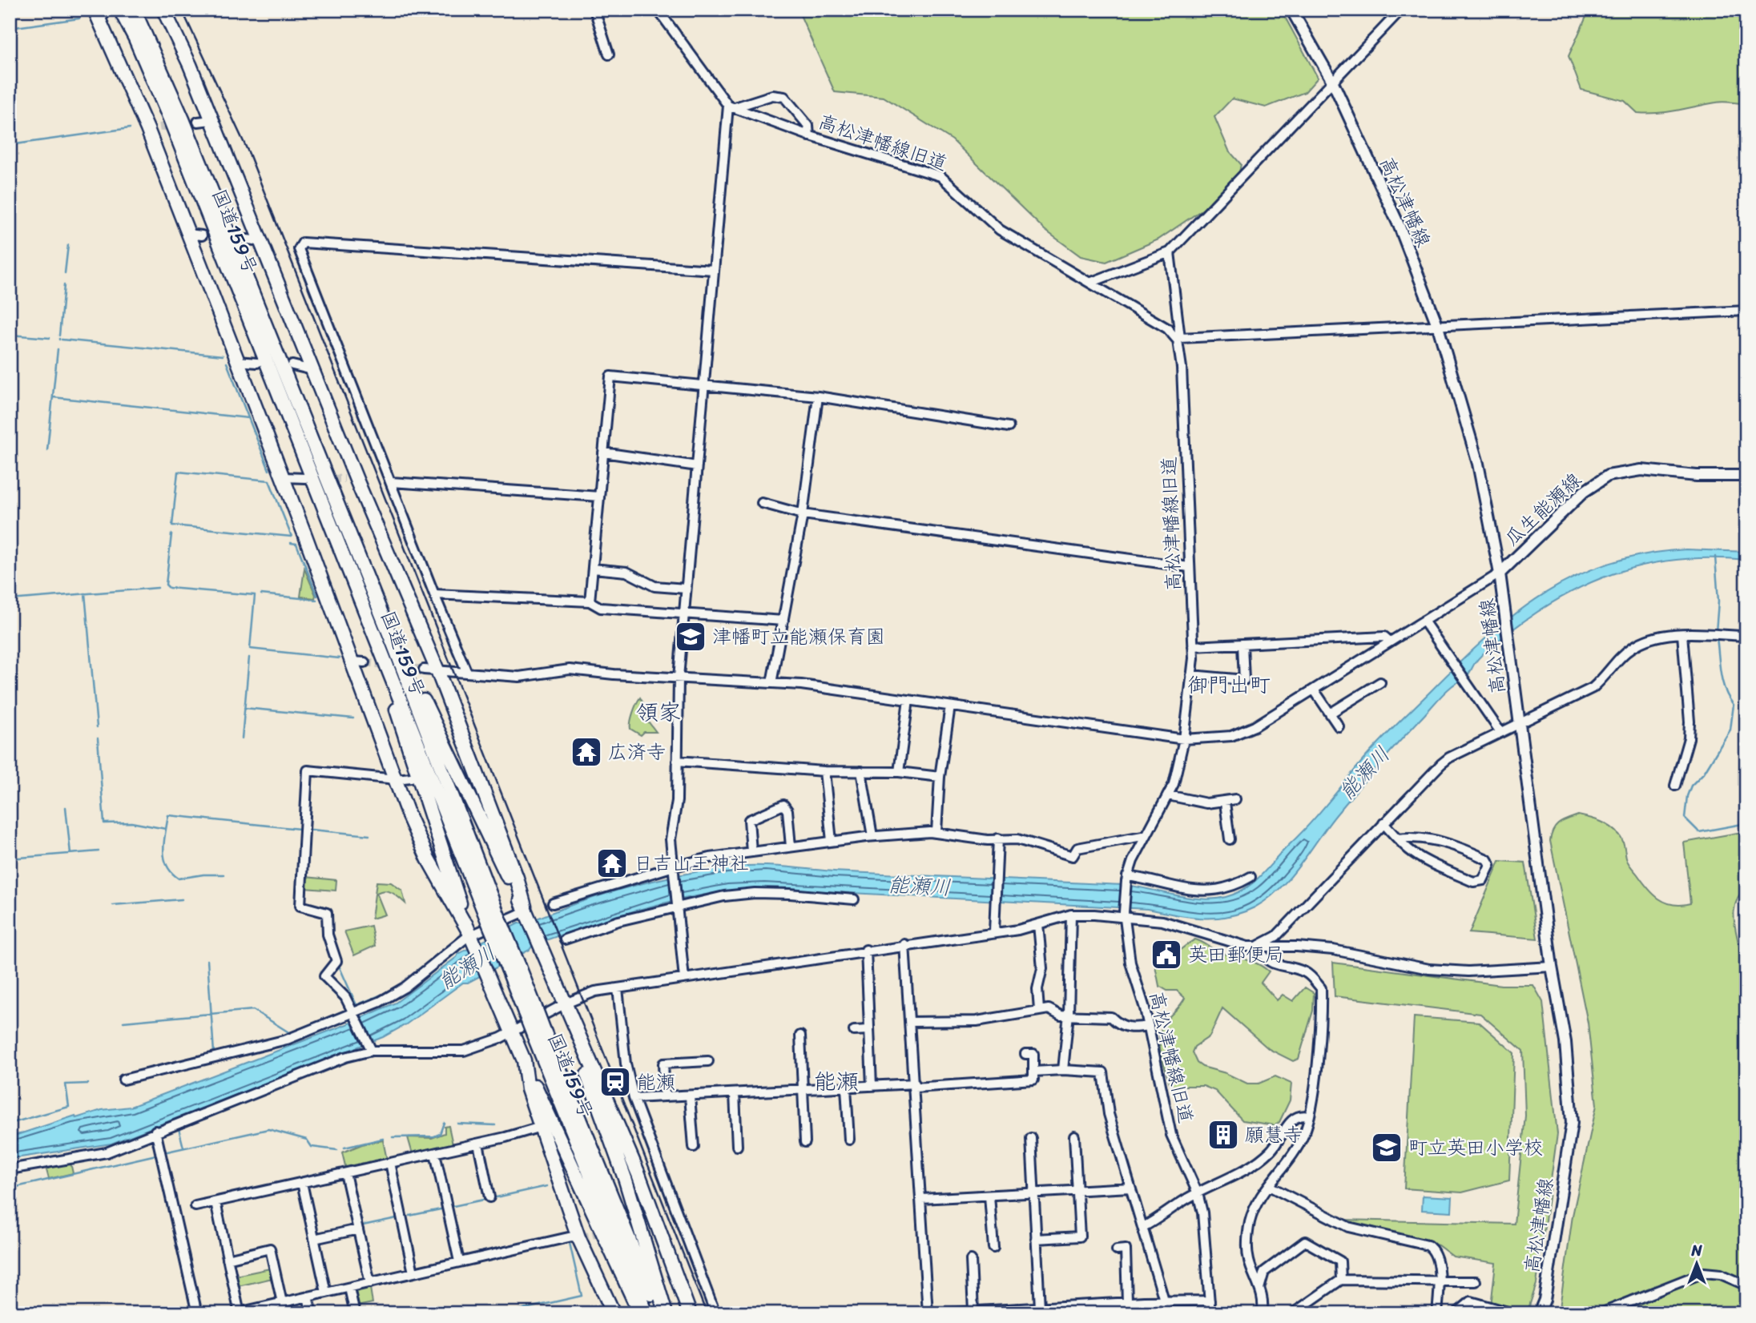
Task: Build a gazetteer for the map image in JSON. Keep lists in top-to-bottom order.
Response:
{
  "streets": {
    "highway": ["国道159号"],
    "main road": ["高松津幡線", "瓜生能瀬線"],
    "street": ["高松津幡線旧道"]
  },
  "crossings": [
    ["高松津幡線", "瓜生能瀬線"]
  ],
  "districts": ["御門出町", "領家", "能瀬"],
  "water": ["能瀬川"],
  "places": {
    "school or university": ["津幡町立能瀬保育園", "町立英田小学校"],
    "temple": ["広済寺", "日吉山王神社"],
    "public building": ["英田郵便局"],
    "station": ["能瀬"],
    "building": ["願慧寺"]
  },
  "north": "top"
}
